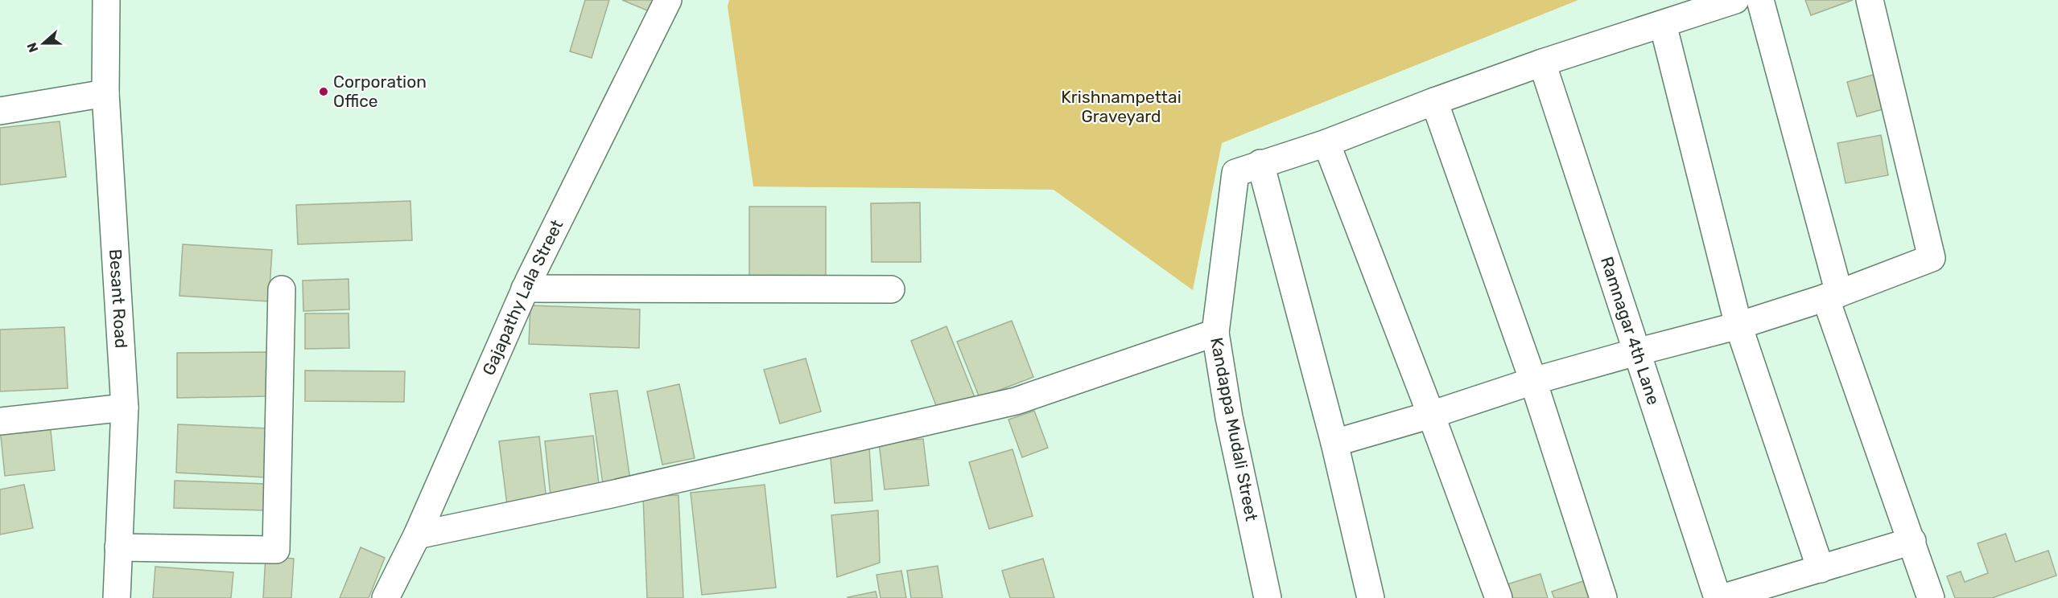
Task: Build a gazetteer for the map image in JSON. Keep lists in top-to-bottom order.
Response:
{
  "streets": {
    "street": [
      "Gajapathy Lala Street",
      "Besant Road",
      "Ramnagar 4th Lane",
      "Kandappa Mudali Street"
    ]
  },
  "parks": ["Krishnampettai Graveyard"],
  "places": ["Corporation Office"],
  "north": "left"
}
